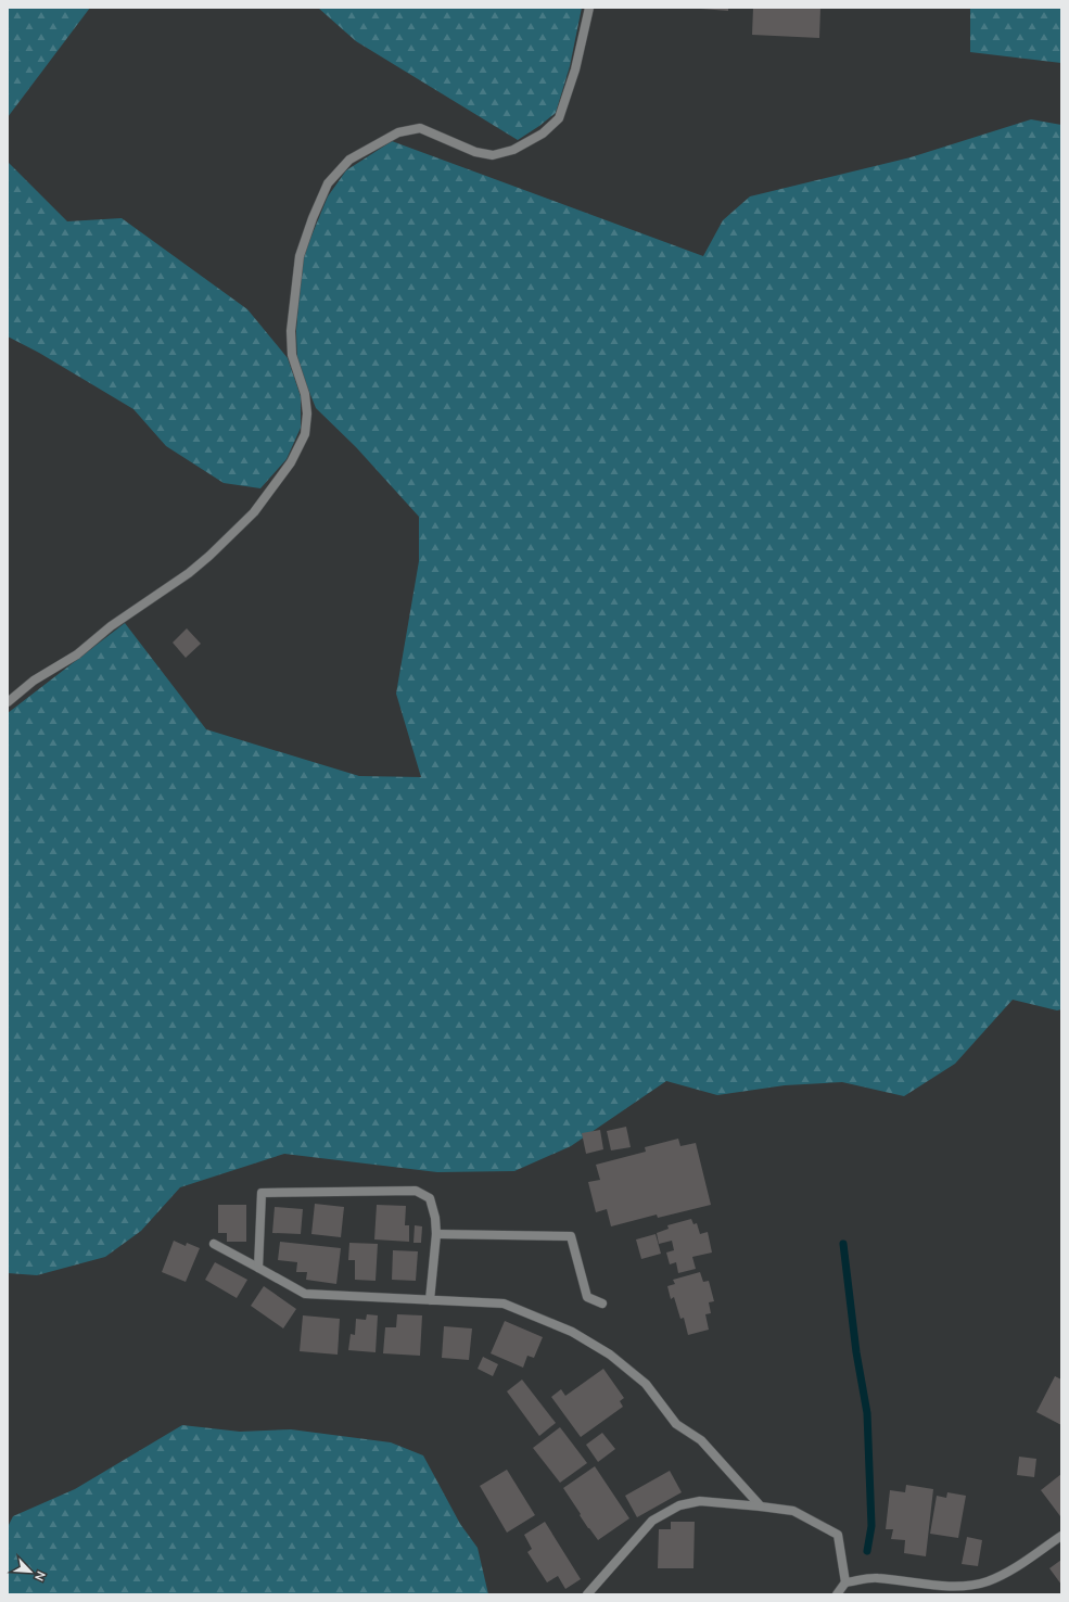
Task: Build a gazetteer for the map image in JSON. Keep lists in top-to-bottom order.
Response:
{
  "north": "bottom right"
}
